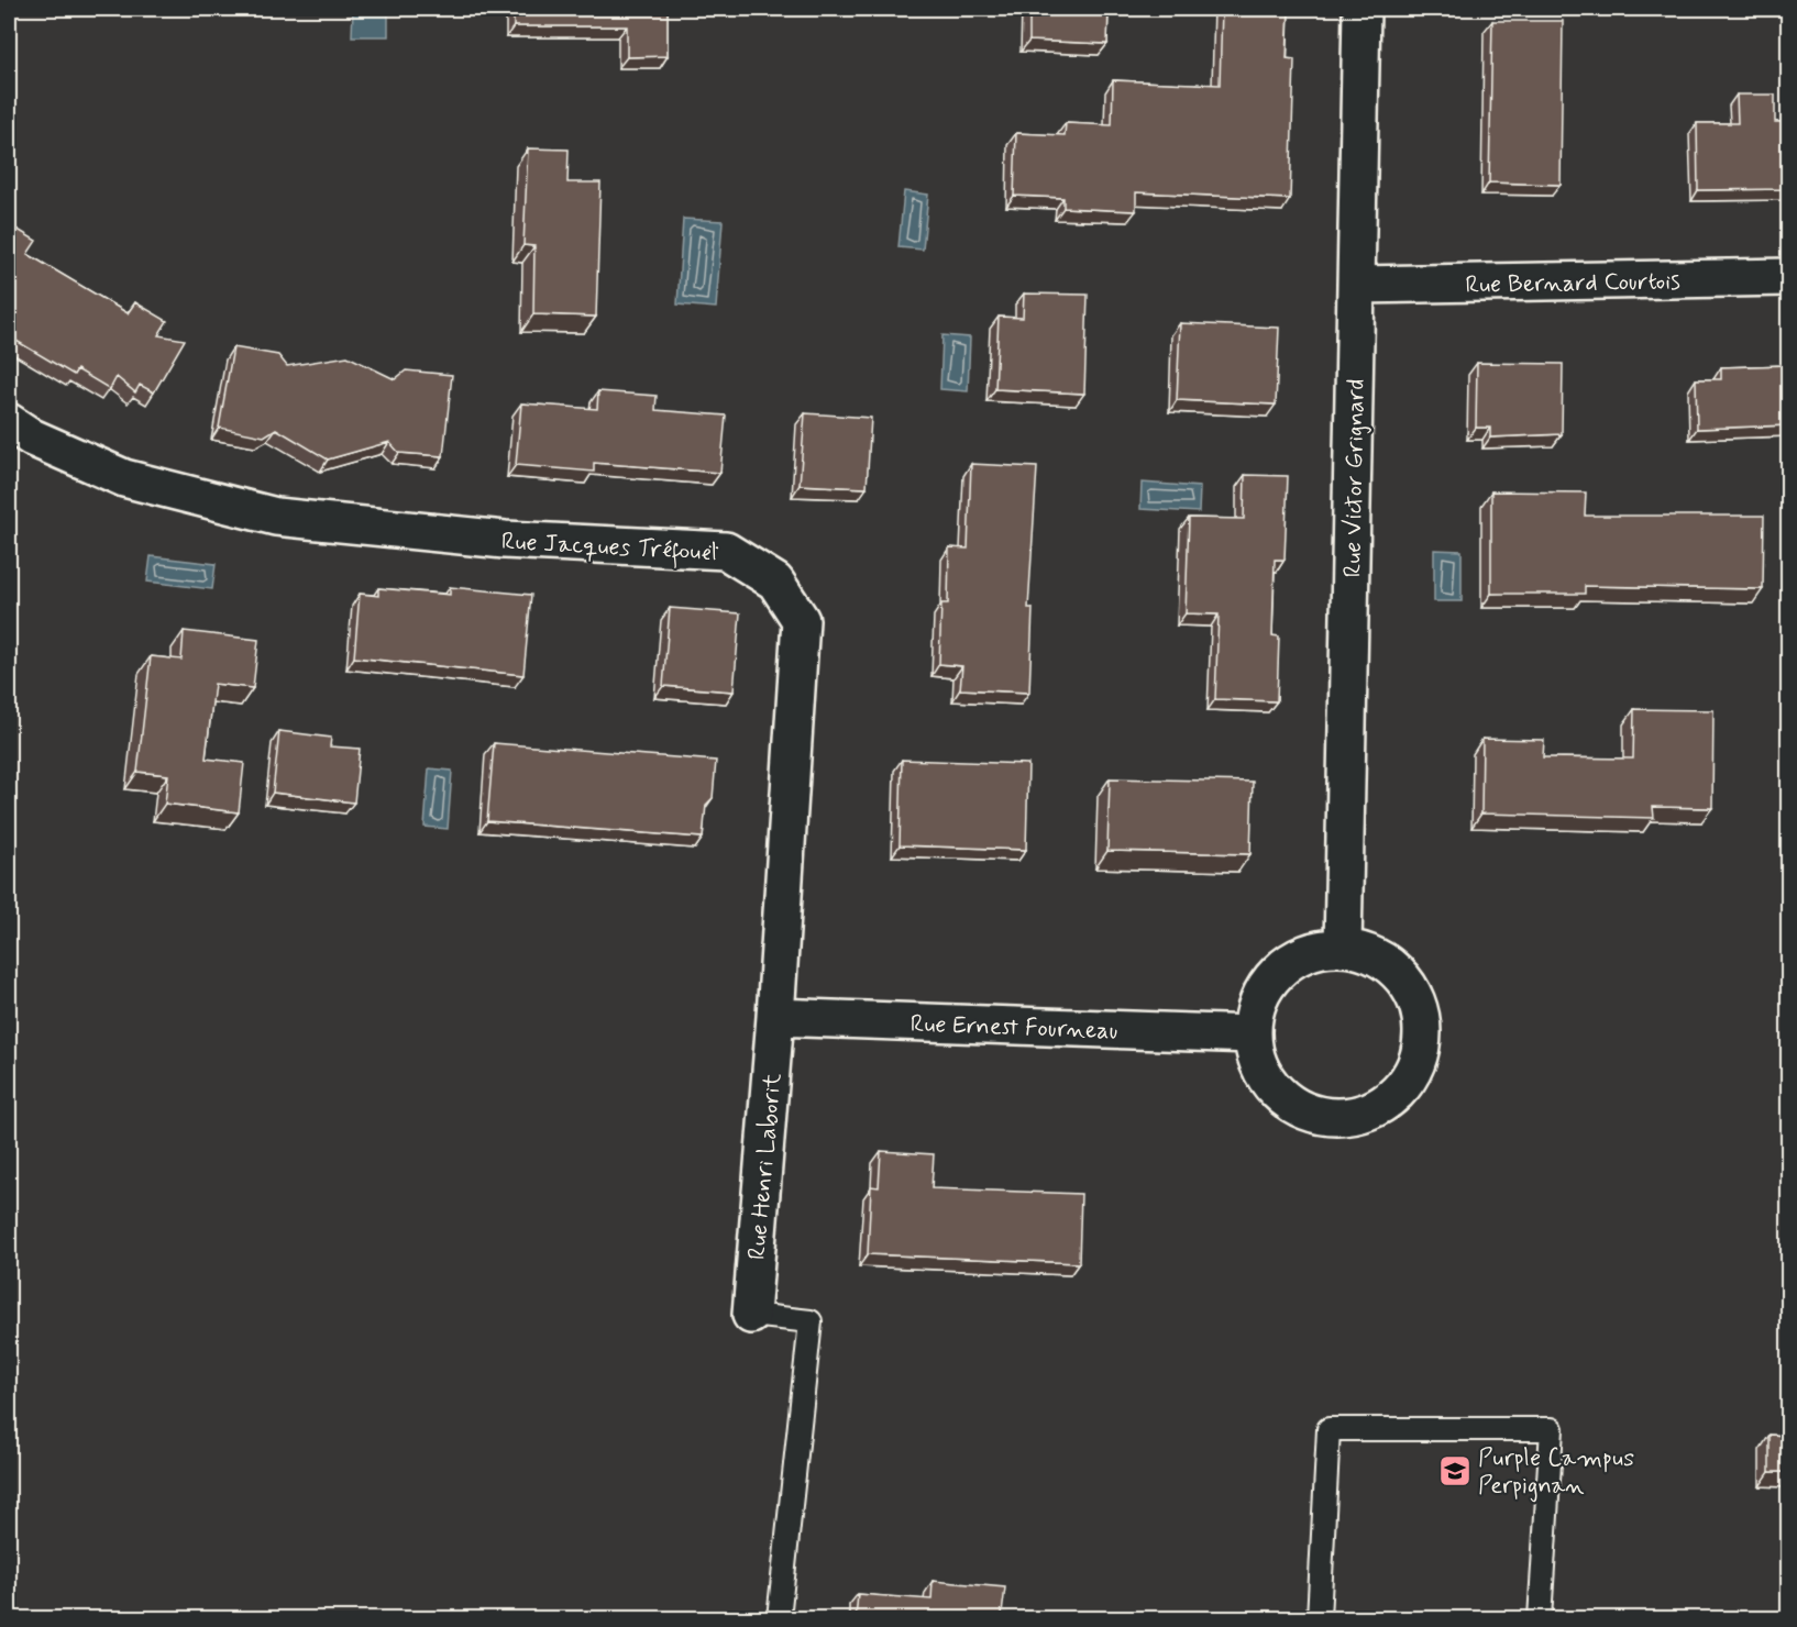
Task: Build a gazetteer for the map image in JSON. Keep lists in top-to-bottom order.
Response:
{
  "streets": {
    "street": [
      "Rue Bernard Courtois",
      "Rue Victor Grignard",
      "Rue Jacques Tréfouël",
      "Rue Ernest Fourneau",
      "Rue Henri Laborit"
    ]
  },
  "crossings": [
    ["Rue Bernard Courtois", "Rue Victor Grignard"],
    ["Rue Victor Grignard", "Rue Ernest Fourneau"],
    ["Rue Jacques Tréfouël", "Rue Ernest Fourneau"],
    ["Rue Jacques Tréfouël", "Rue Henri Laborit"],
    ["Rue Ernest Fourneau", "Rue Henri Laborit"]
  ],
  "places": {
    "school or university": ["Purple Campus Perpignan"]
  }
}
